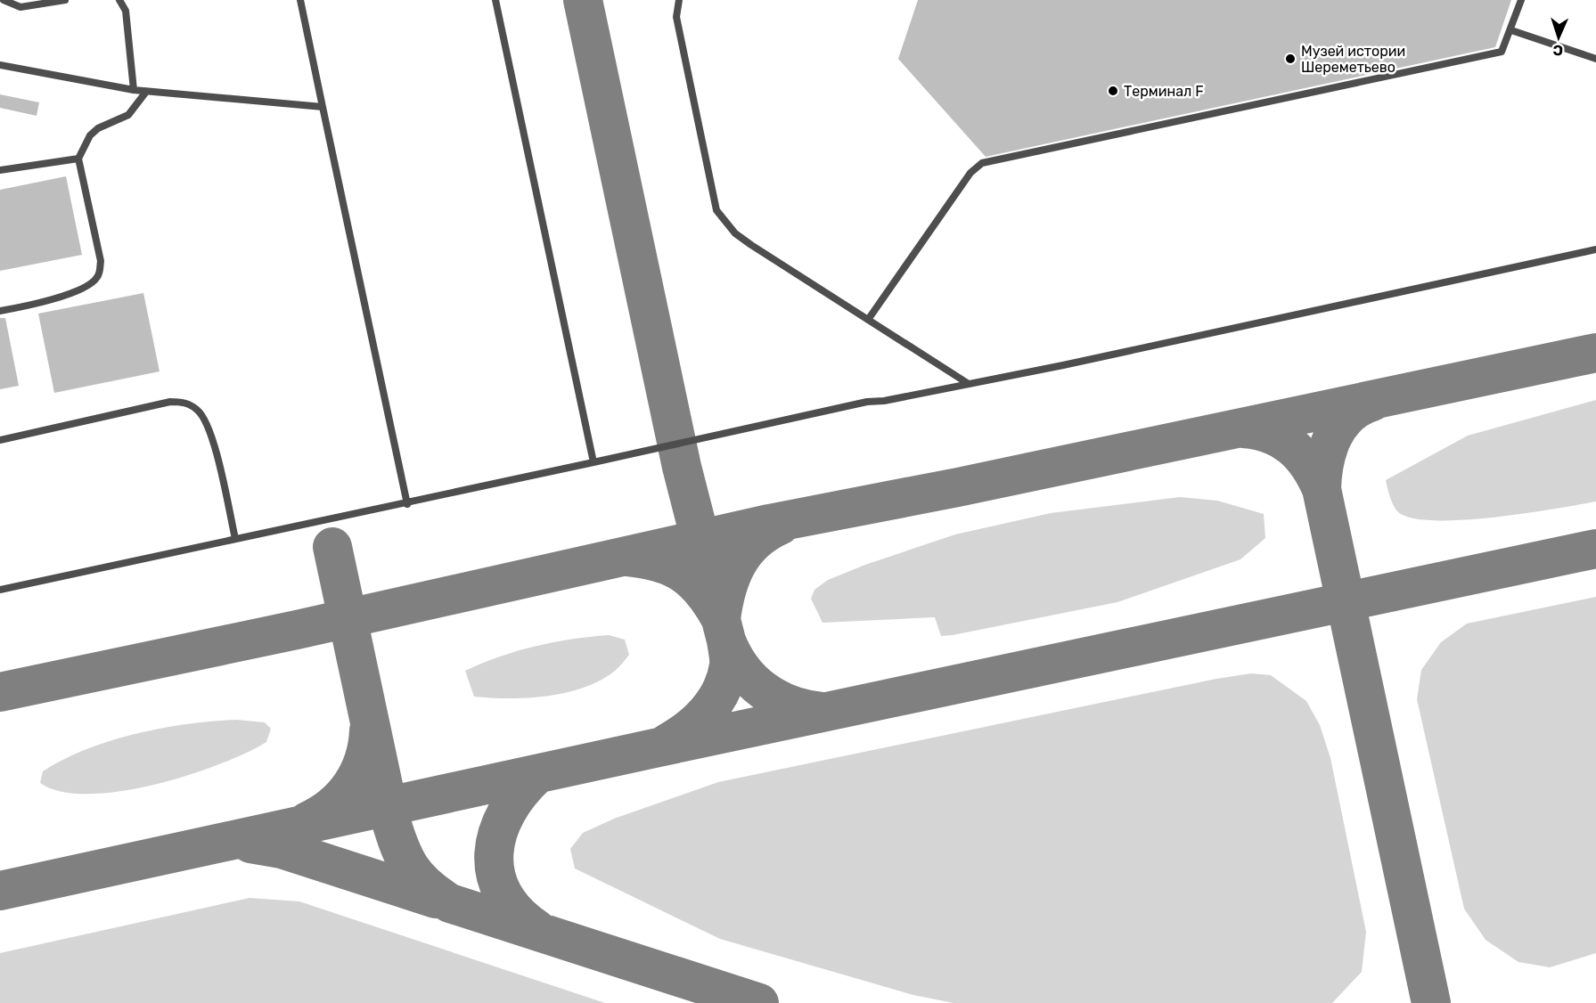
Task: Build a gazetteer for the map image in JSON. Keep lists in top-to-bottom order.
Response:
{
  "places": ["Музей истории Шереметьево", "Терминал F"],
  "north": "bottom"
}
